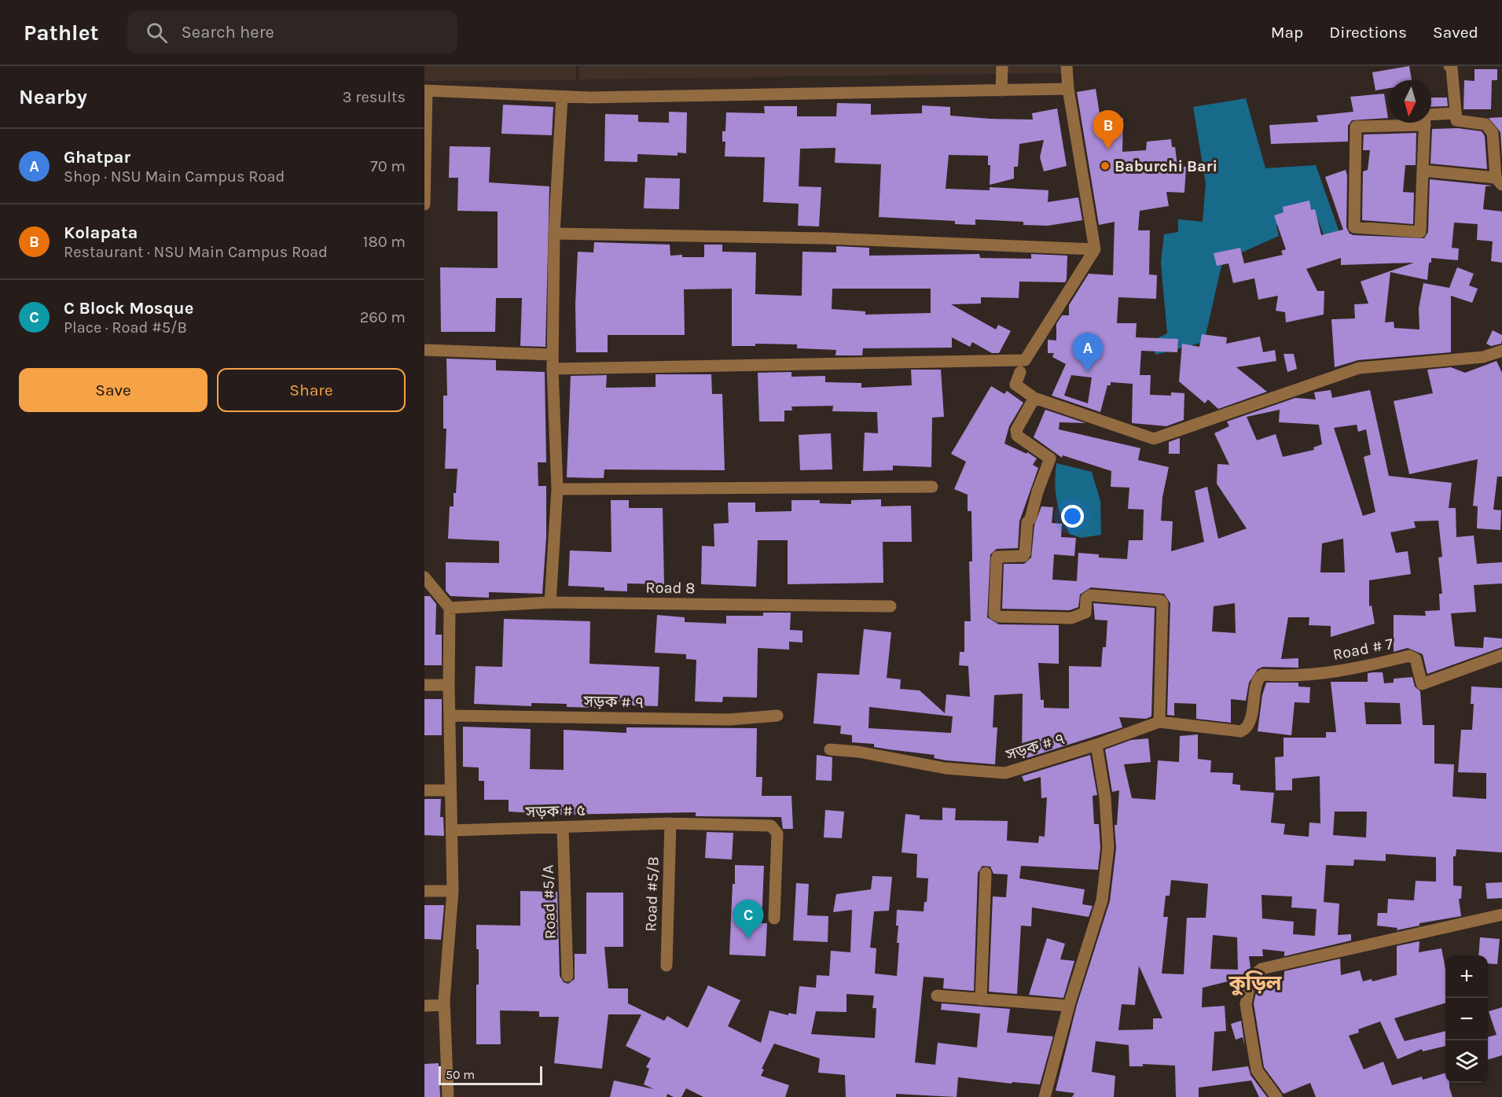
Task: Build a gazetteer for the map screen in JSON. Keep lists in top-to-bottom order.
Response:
{
  "streets": {
    "street": [
      "Road 8",
      "Road # 7",
      "সড়ক # ৭",
      "সড়ক # ৫",
      "Road #5/B",
      "Road #5/A"
    ]
  },
  "crossings": [
    ["Road # 7", "সড়ক # ৭"],
    ["সড়ক # ৫", "Road #5/B"],
    ["সড়ক # ৫", "Road #5/A"]
  ],
  "districts": ["কুড়িল"],
  "places": ["Baburchi Bari"],
  "scale_bar": "50 m",
  "north": "bottom",
  "page": {
    "header": "Pathlet",
    "search": "Search here",
    "nav": ["Map", "Directions", "Saved"],
    "heading": ["Nearby", "3 results"],
    "pins": ["B", "A", "C"],
    "list": [
      {
        "mark": "A",
        "name": "Ghatpar",
        "note": "Shop · NSU Main Campus Road",
        "value": "70 m"
      },
      {
        "mark": "B",
        "name": "Kolapata",
        "note": "Restaurant · NSU Main Campus Road",
        "value": "180 m"
      },
      {
        "mark": "C",
        "name": "C Block Mosque",
        "note": "Place · Road #5/B",
        "value": "260 m"
      }
    ],
    "buttons": ["Save", "Share"],
    "map_buttons": ["+", "−"],
    "scale": "50 m"
  }
}
